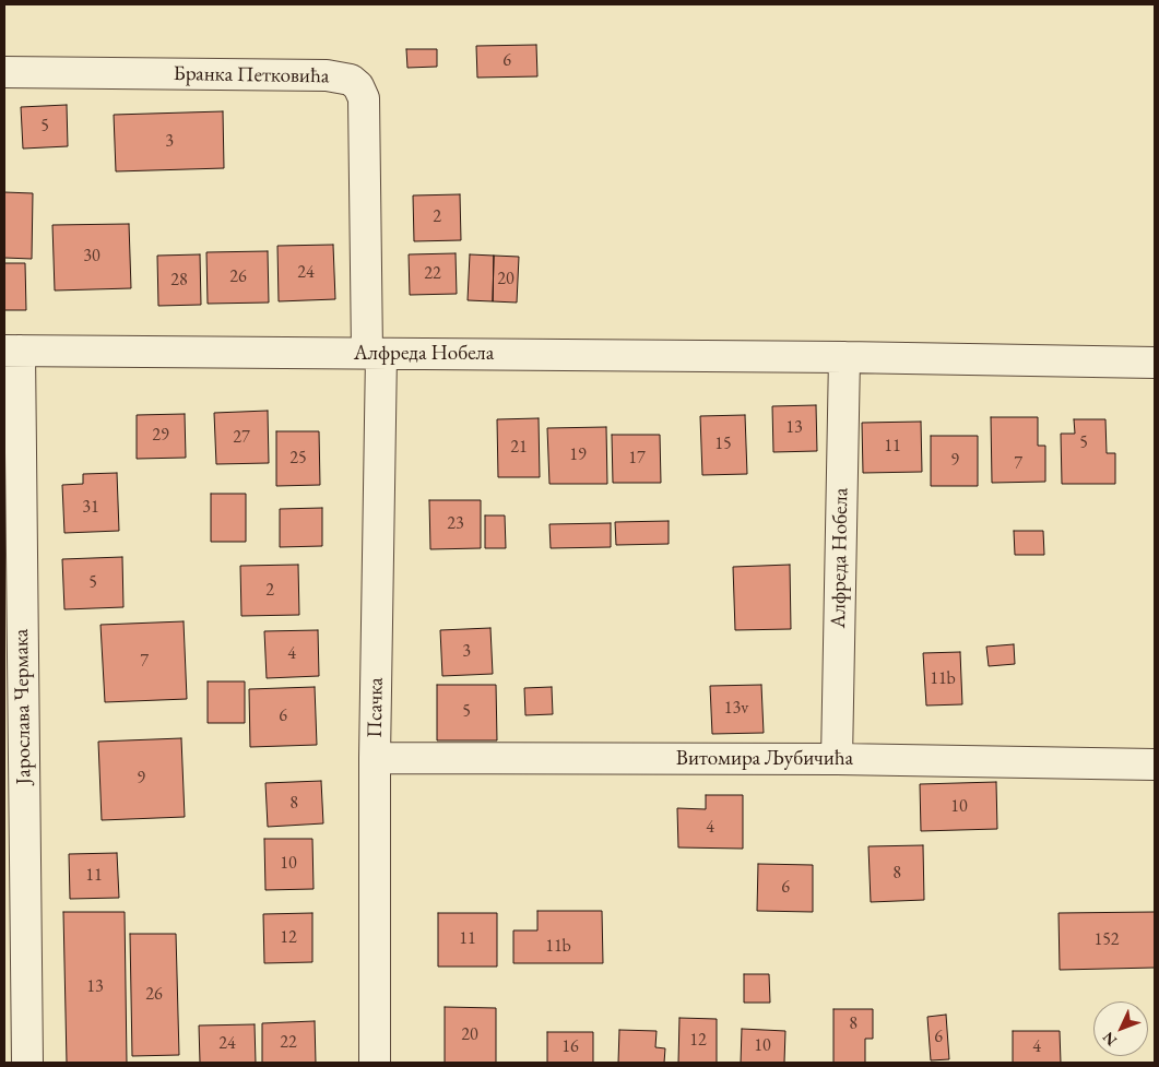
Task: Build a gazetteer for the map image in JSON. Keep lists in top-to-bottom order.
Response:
{
  "streets": {
    "street": [
      "Бранка Петковића",
      "Алфреда Нобела",
      "Јарослава Чермака",
      "Псачка",
      "Витомира Љубичића"
    ]
  },
  "crossings": [
    ["Бранка Петковића", "Алфреда Нобела"],
    ["Бранка Петковића", "Псачка"],
    ["Алфреда Нобела", "Јарослава Чермака"],
    ["Алфреда Нобела", "Псачка"],
    ["Алфреда Нобела", "Витомира Љубичића"],
    ["Псачка", "Витомира Љубичића"]
  ],
  "house_numbers": [
    "6",
    "5",
    "3",
    "2",
    "30",
    "24",
    "22",
    "26",
    "20",
    "28",
    "13",
    "29",
    "27",
    "5",
    "15",
    "11",
    "21",
    "19",
    "25",
    "17",
    "9",
    "7",
    "31",
    "23",
    "5",
    "2",
    "3",
    "4",
    "7",
    "11b",
    "13v",
    "5",
    "6",
    "9",
    "8",
    "10",
    "4",
    "10",
    "8",
    "11",
    "6",
    "12",
    "11",
    "152",
    "11b",
    "13",
    "26",
    "8",
    "20",
    "6",
    "12",
    "22",
    "24",
    "10",
    "16",
    "4"
  ],
  "north": "bottom left"
}
